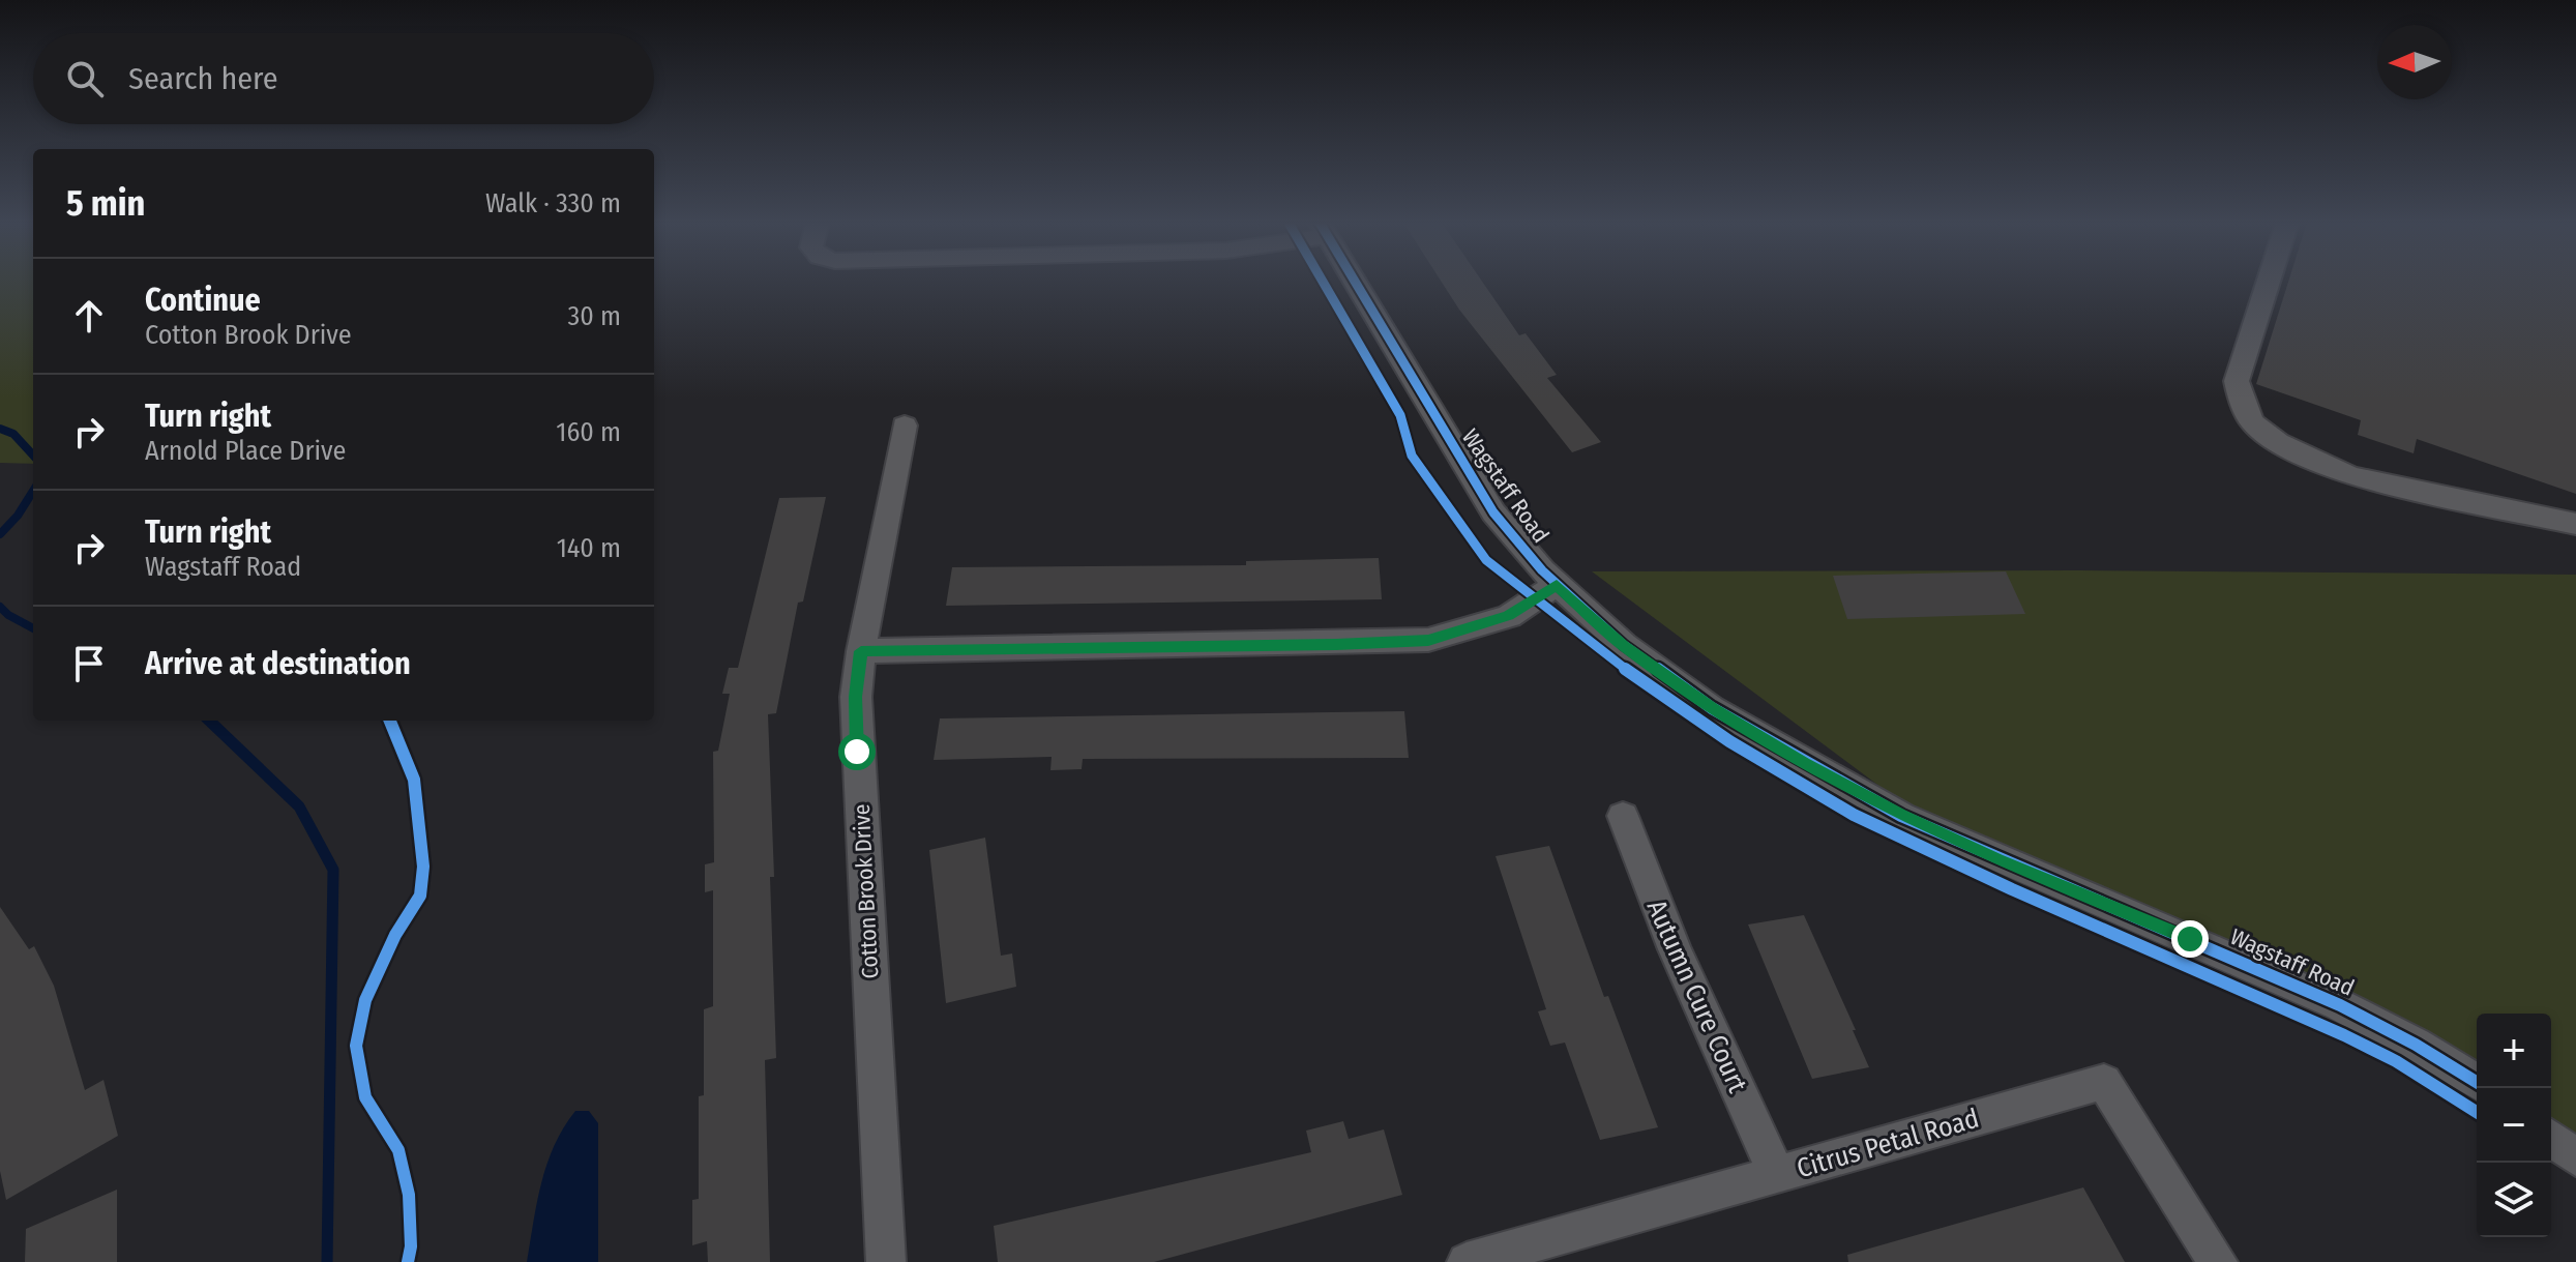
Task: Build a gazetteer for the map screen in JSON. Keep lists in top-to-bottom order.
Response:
{
  "streets": {
    "street": [
      "Wagstaff Road",
      "Cotton Brook Drive",
      "Autumn Cure Court",
      "Citrus Petal Road"
    ]
  },
  "crossings": [
    ["Autumn Cure Court", "Citrus Petal Road"]
  ],
  "north": "left",
  "page": {
    "search": "Search here",
    "heading": ["5 min", "Walk · 330 m"],
    "list": [
      ["Continue", "Cotton Brook Drive", "30 m"],
      ["Turn right", "Arnold Place Drive", "160 m"],
      ["Turn right", "Wagstaff Road", "140 m"],
      "Arrive at destination"
    ],
    "map_buttons": ["+", "−"]
  }
}
